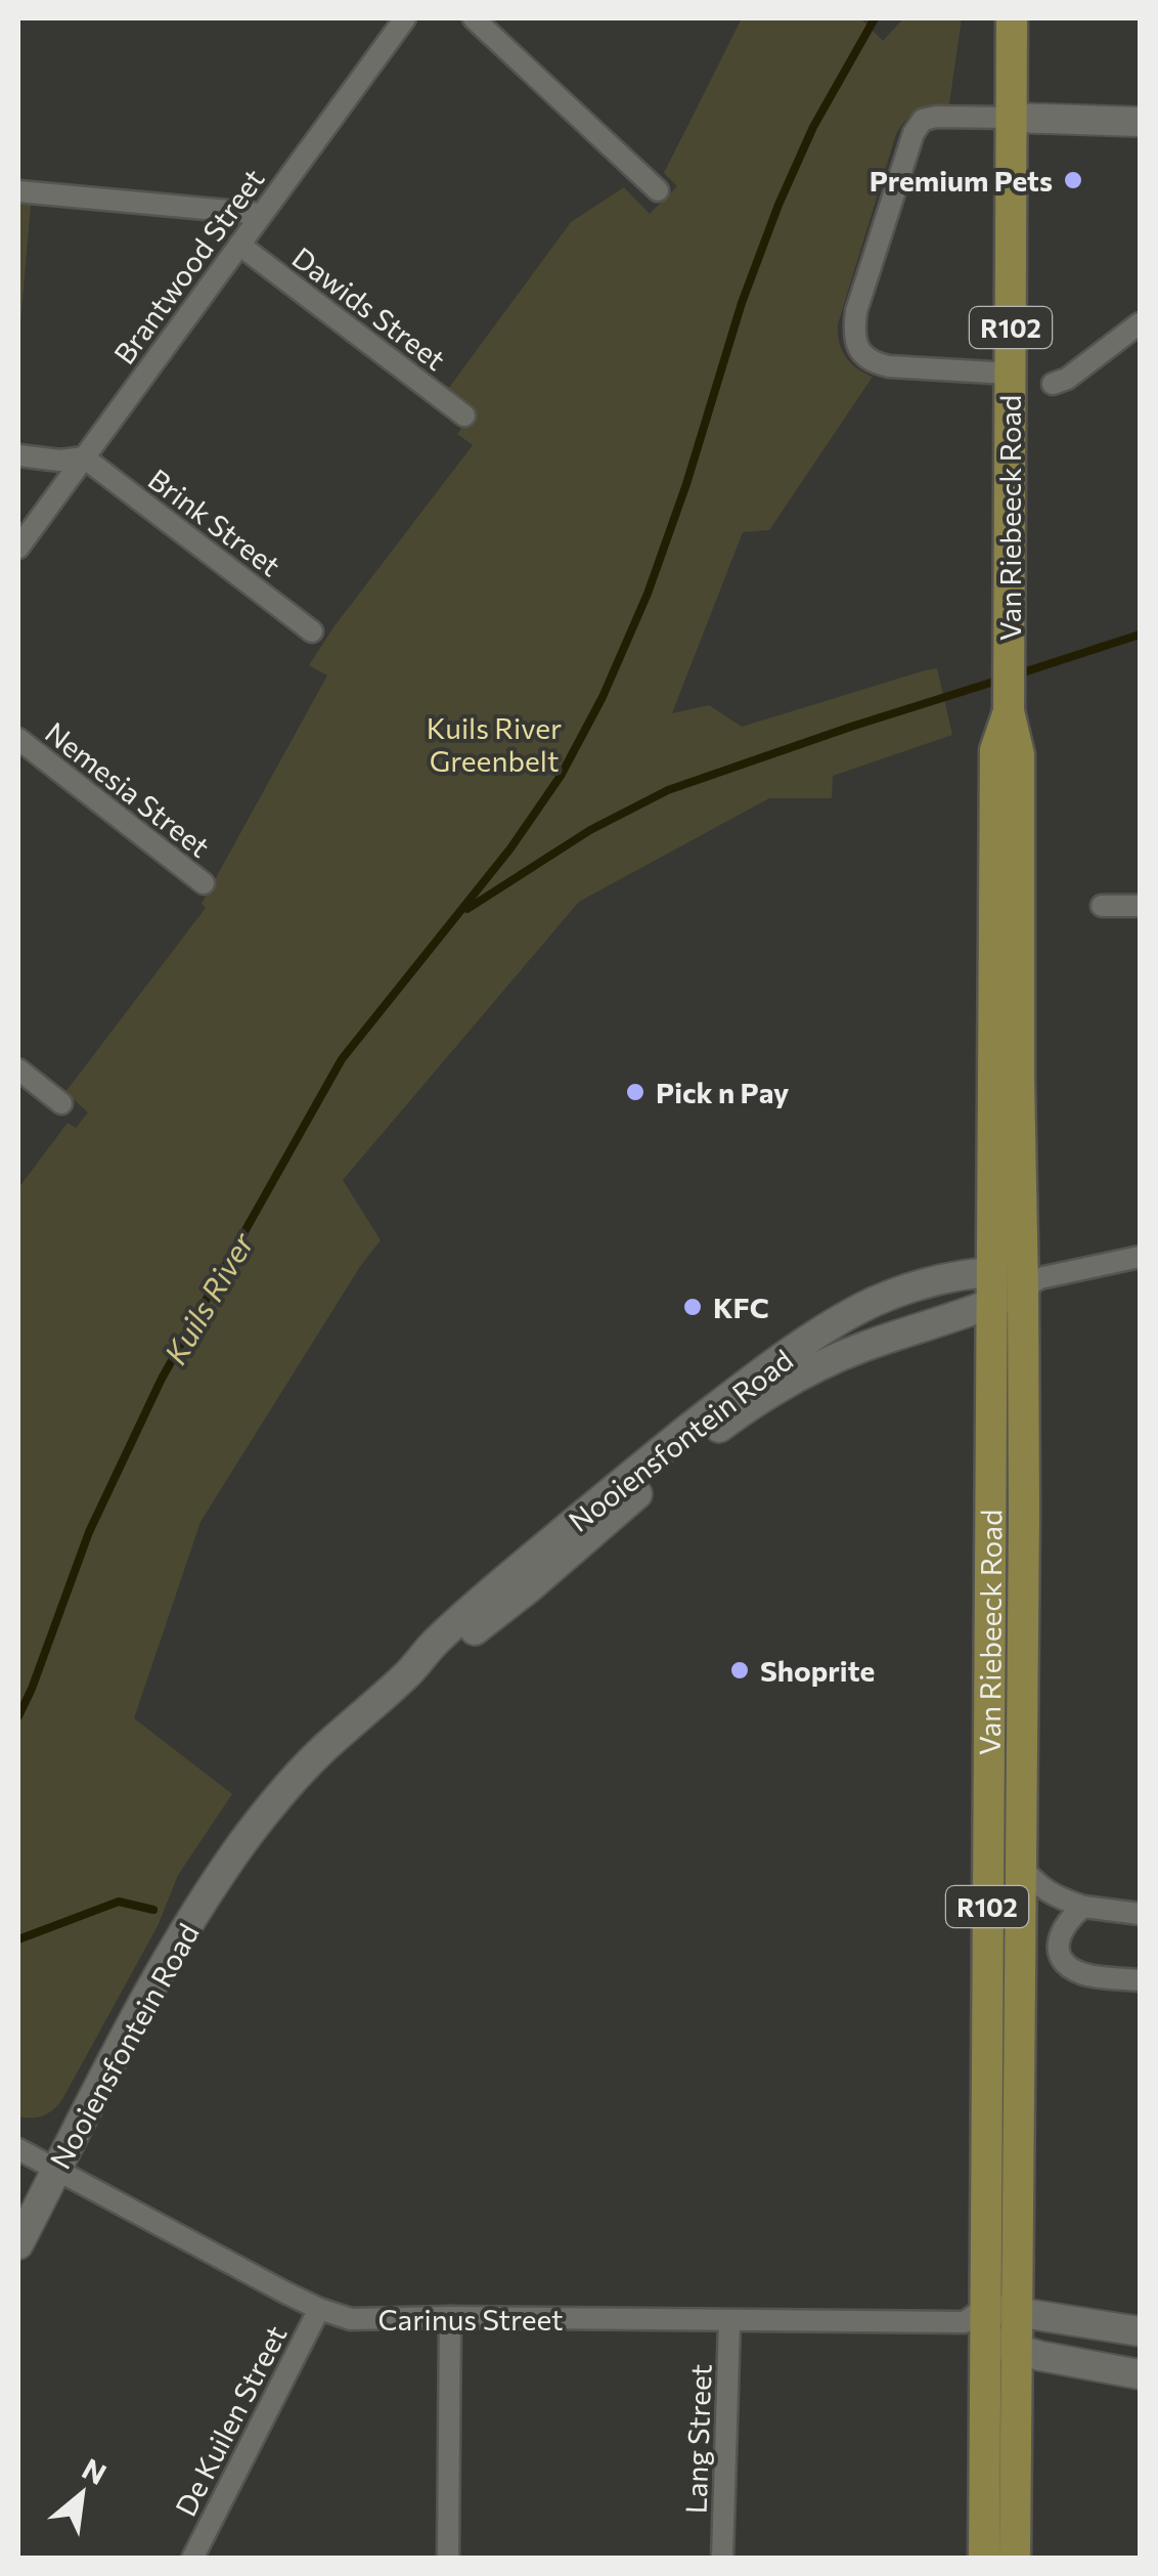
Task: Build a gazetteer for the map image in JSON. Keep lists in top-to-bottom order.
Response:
{
  "streets": {
    "main road": ["R102", "Van Riebeeck Road"],
    "street": [
      "Brantwood Street",
      "Dawids Street",
      "Brink Street",
      "Nemesia Street",
      "Nooiensfontein Road",
      "Carinus Street",
      "De Kuilen Street",
      "Lang Street"
    ]
  },
  "crossings": [
    ["Brantwood Street", "Dawids Street"],
    ["Brantwood Street", "Brink Street"],
    ["Van Riebeeck Road", "Nooiensfontein Road"],
    ["Van Riebeeck Road", "Carinus Street"],
    ["Nooiensfontein Road", "Carinus Street"],
    ["Carinus Street", "De Kuilen Street"],
    ["Carinus Street", "Lang Street"]
  ],
  "water": ["Kuils River"],
  "parks": ["Kuils River Greenbelt"],
  "places": [
    "Premium Pets",
    "Pick n Pay",
    "KFC",
    "Shoprite"
  ],
  "north": "top right"
}
